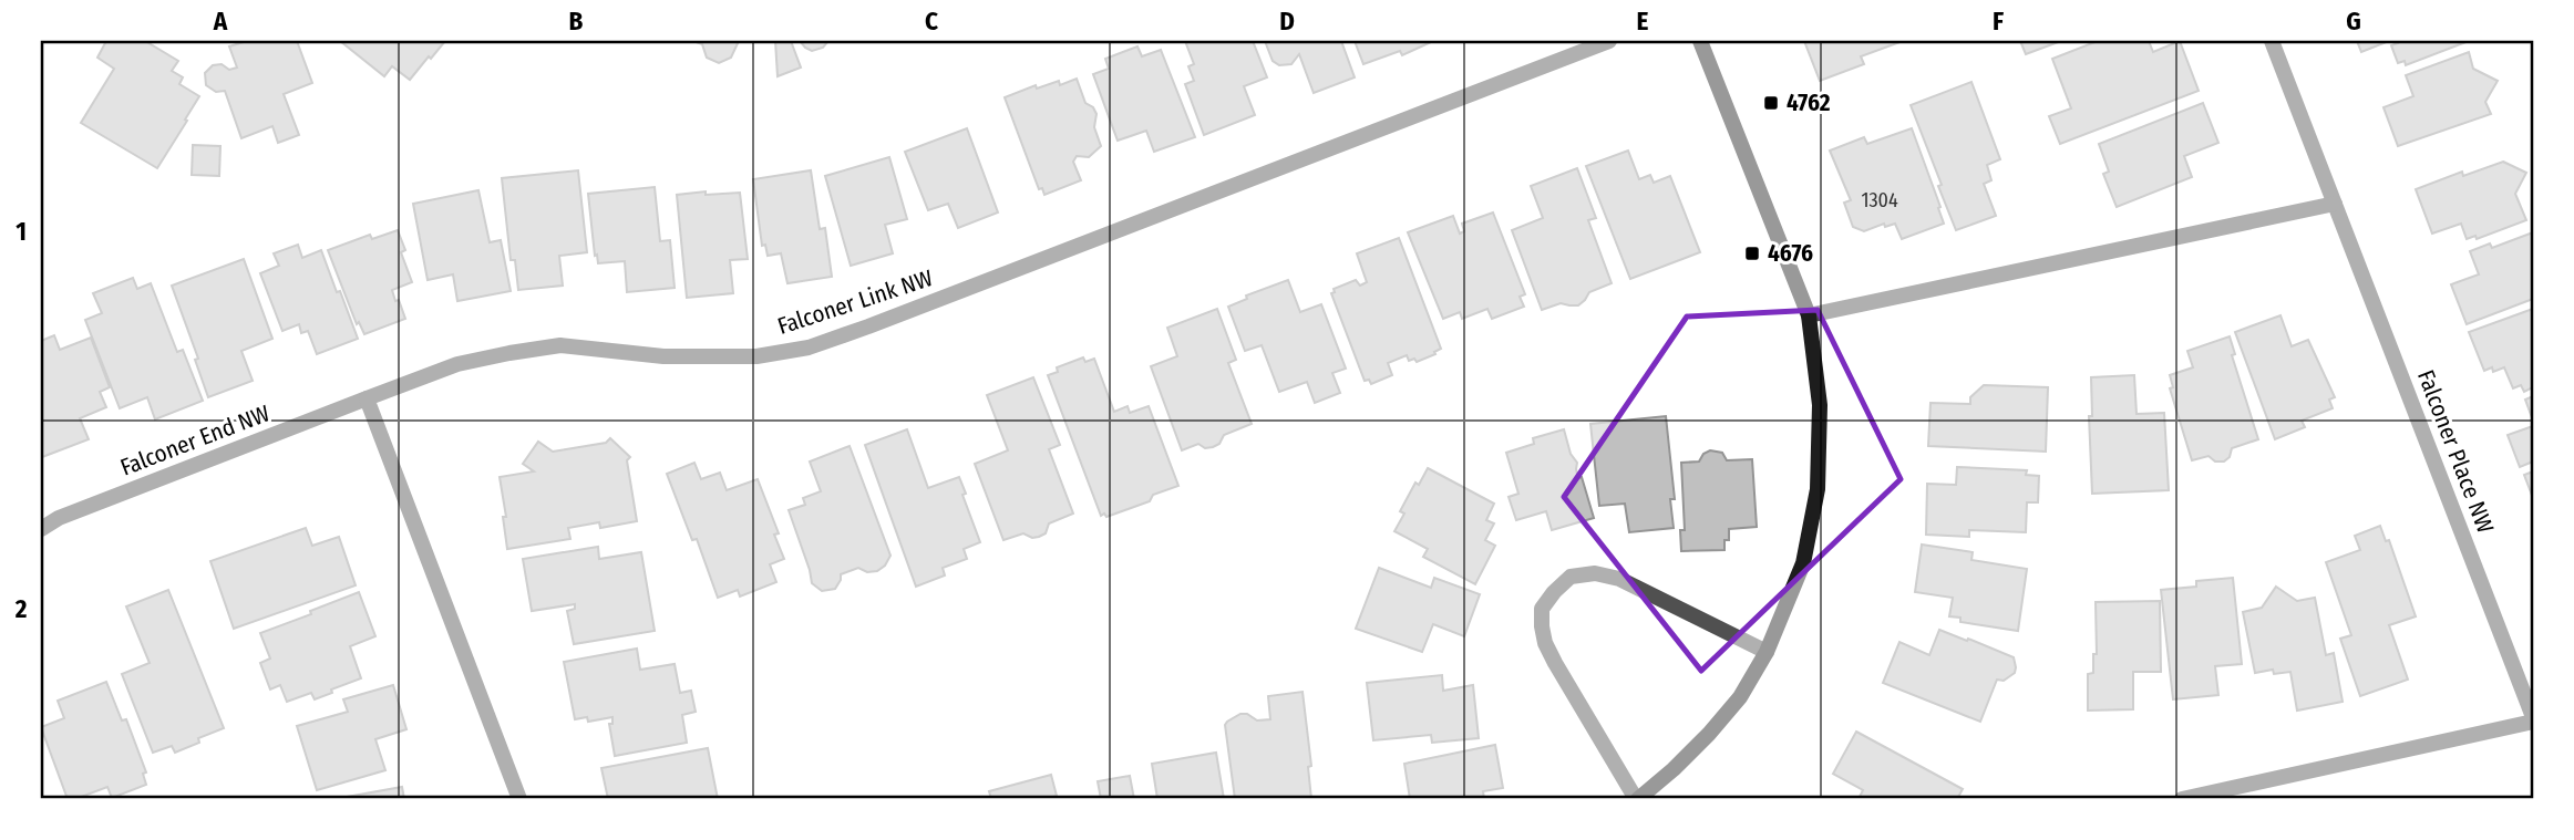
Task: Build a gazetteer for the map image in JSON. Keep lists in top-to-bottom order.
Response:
{
  "streets": {
    "street": ["Falconer Link NW", "Falconer End NW", "Falconer Place NW"]
  },
  "crossings": [
    ["Falconer Link NW", "Falconer End NW"]
  ],
  "places": {
    "transit": ["4762", "4676"]
  },
  "house_numbers": ["1304"],
  "grid": {
    "columns": [
      "A",
      "B",
      "C",
      "D",
      "E",
      "F",
      "G"
    ],
    "rows": ["1", "2"]
  }
}
